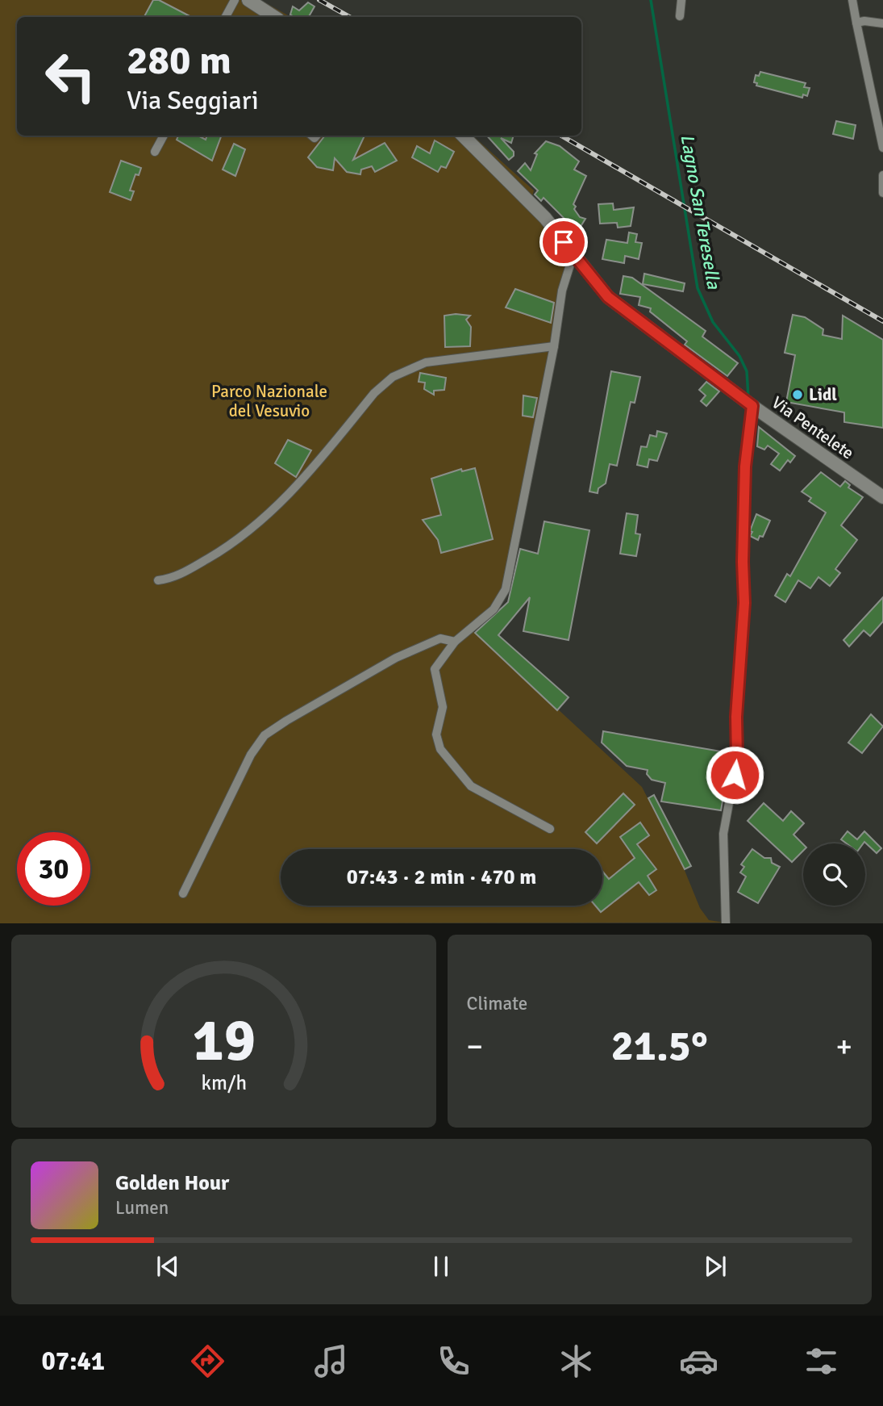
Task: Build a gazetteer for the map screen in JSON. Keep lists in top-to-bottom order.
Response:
{
  "streets": {
    "main road": ["Via Pentelete"]
  },
  "water": ["Lagno San Teresella"],
  "parks": ["Parco Nazionale del Vesuvio"],
  "places": ["Lidl"],
  "page": {
    "turn": ["280 m", "Via Seggiari"],
    "limit": "30",
    "trip": "07:43 · 2 min · 470 m",
    "tile": "Climate",
    "heat": ["−", "21.5°", "+"],
    "song": ["Golden Hour", "Lumen"],
    "tabs": "07:41",
    "gauge": ["19", "km/h"]
  }
}
